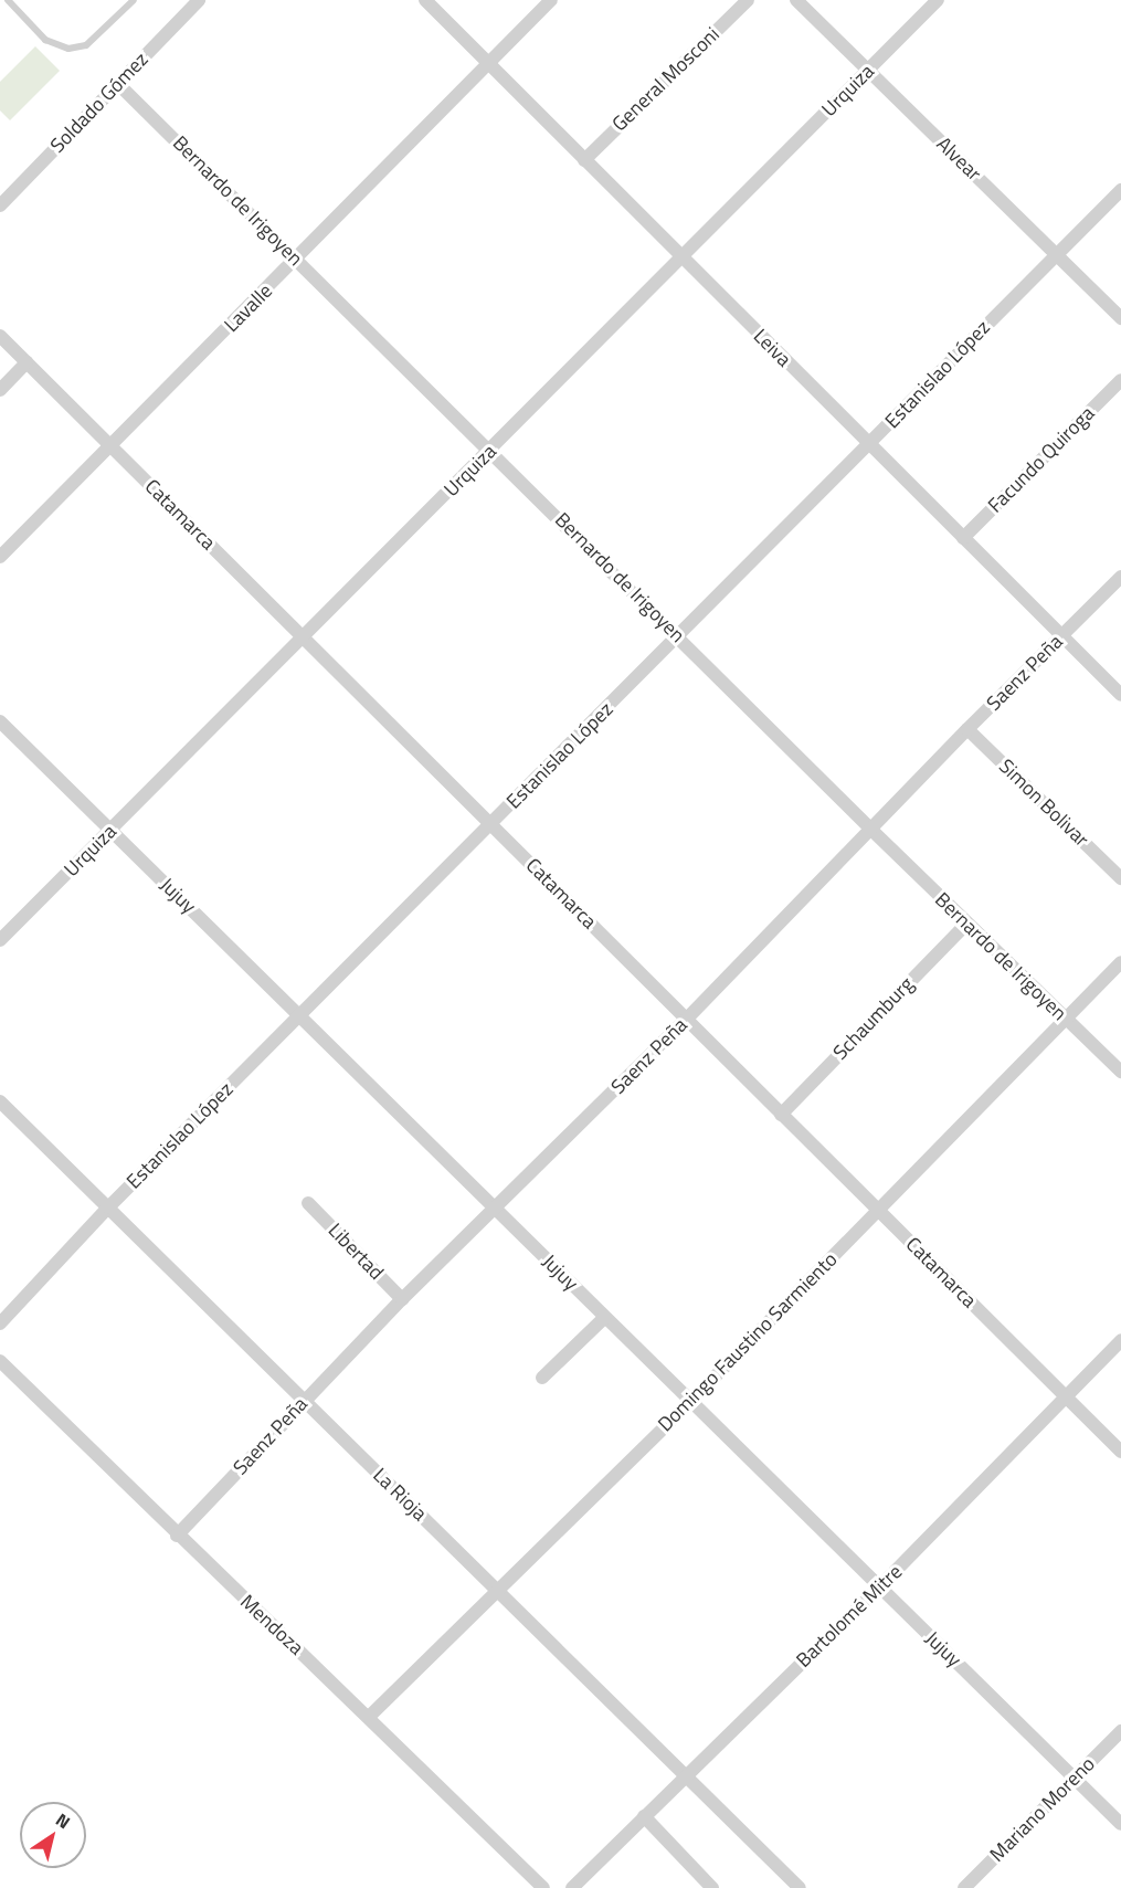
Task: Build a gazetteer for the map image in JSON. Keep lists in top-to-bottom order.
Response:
{
  "streets": {
    "street": [
      "General Mosconi",
      "Urquiza",
      "Soldado Gómez",
      "Alvear",
      "Bernardo de Irigoyen",
      "Lavalle",
      "Leiva",
      "Estanislao López",
      "Facundo Quiroga",
      "Catamarca",
      "Saenz Peña",
      "Simon Bolivar",
      "Jujuy",
      "Schaumburg",
      "Libertad",
      "Domingo Faustino Sarmiento",
      "La Rioja",
      "Bartolomé Mitre",
      "Mendoza",
      "Mariano Moreno"
    ]
  },
  "crossings": [
    ["General Mosconi", "Leiva"],
    ["Urquiza", "Alvear"],
    ["Urquiza", "Bernardo de Irigoyen"],
    ["Urquiza", "Leiva"],
    ["Urquiza", "Catamarca"],
    ["Urquiza", "Jujuy"],
    ["Soldado Gómez", "Bernardo de Irigoyen"],
    ["Alvear", "Estanislao López"],
    ["Bernardo de Irigoyen", "Lavalle"],
    ["Bernardo de Irigoyen", "Estanislao López"],
    ["Bernardo de Irigoyen", "Saenz Peña"],
    ["Bernardo de Irigoyen", "Schaumburg"],
    ["Bernardo de Irigoyen", "Domingo Faustino Sarmiento"],
    ["Lavalle", "Leiva"],
    ["Lavalle", "Catamarca"],
    ["Leiva", "Estanislao López"],
    ["Leiva", "Facundo Quiroga"],
    ["Leiva", "Saenz Peña"],
    ["Estanislao López", "Catamarca"],
    ["Estanislao López", "Jujuy"],
    ["Estanislao López", "La Rioja"],
    ["Catamarca", "Saenz Peña"],
    ["Catamarca", "Schaumburg"],
    ["Catamarca", "Domingo Faustino Sarmiento"],
    ["Catamarca", "Bartolomé Mitre"],
    ["Saenz Peña", "Simon Bolivar"],
    ["Saenz Peña", "Jujuy"],
    ["Saenz Peña", "Libertad"],
    ["Saenz Peña", "La Rioja"],
    ["Saenz Peña", "Mendoza"],
    ["Jujuy", "Domingo Faustino Sarmiento"],
    ["Jujuy", "Bartolomé Mitre"],
    ["Jujuy", "Mariano Moreno"],
    ["Domingo Faustino Sarmiento", "La Rioja"],
    ["Domingo Faustino Sarmiento", "Mendoza"],
    ["La Rioja", "Bartolomé Mitre"]
  ],
  "north": "top right"
}
